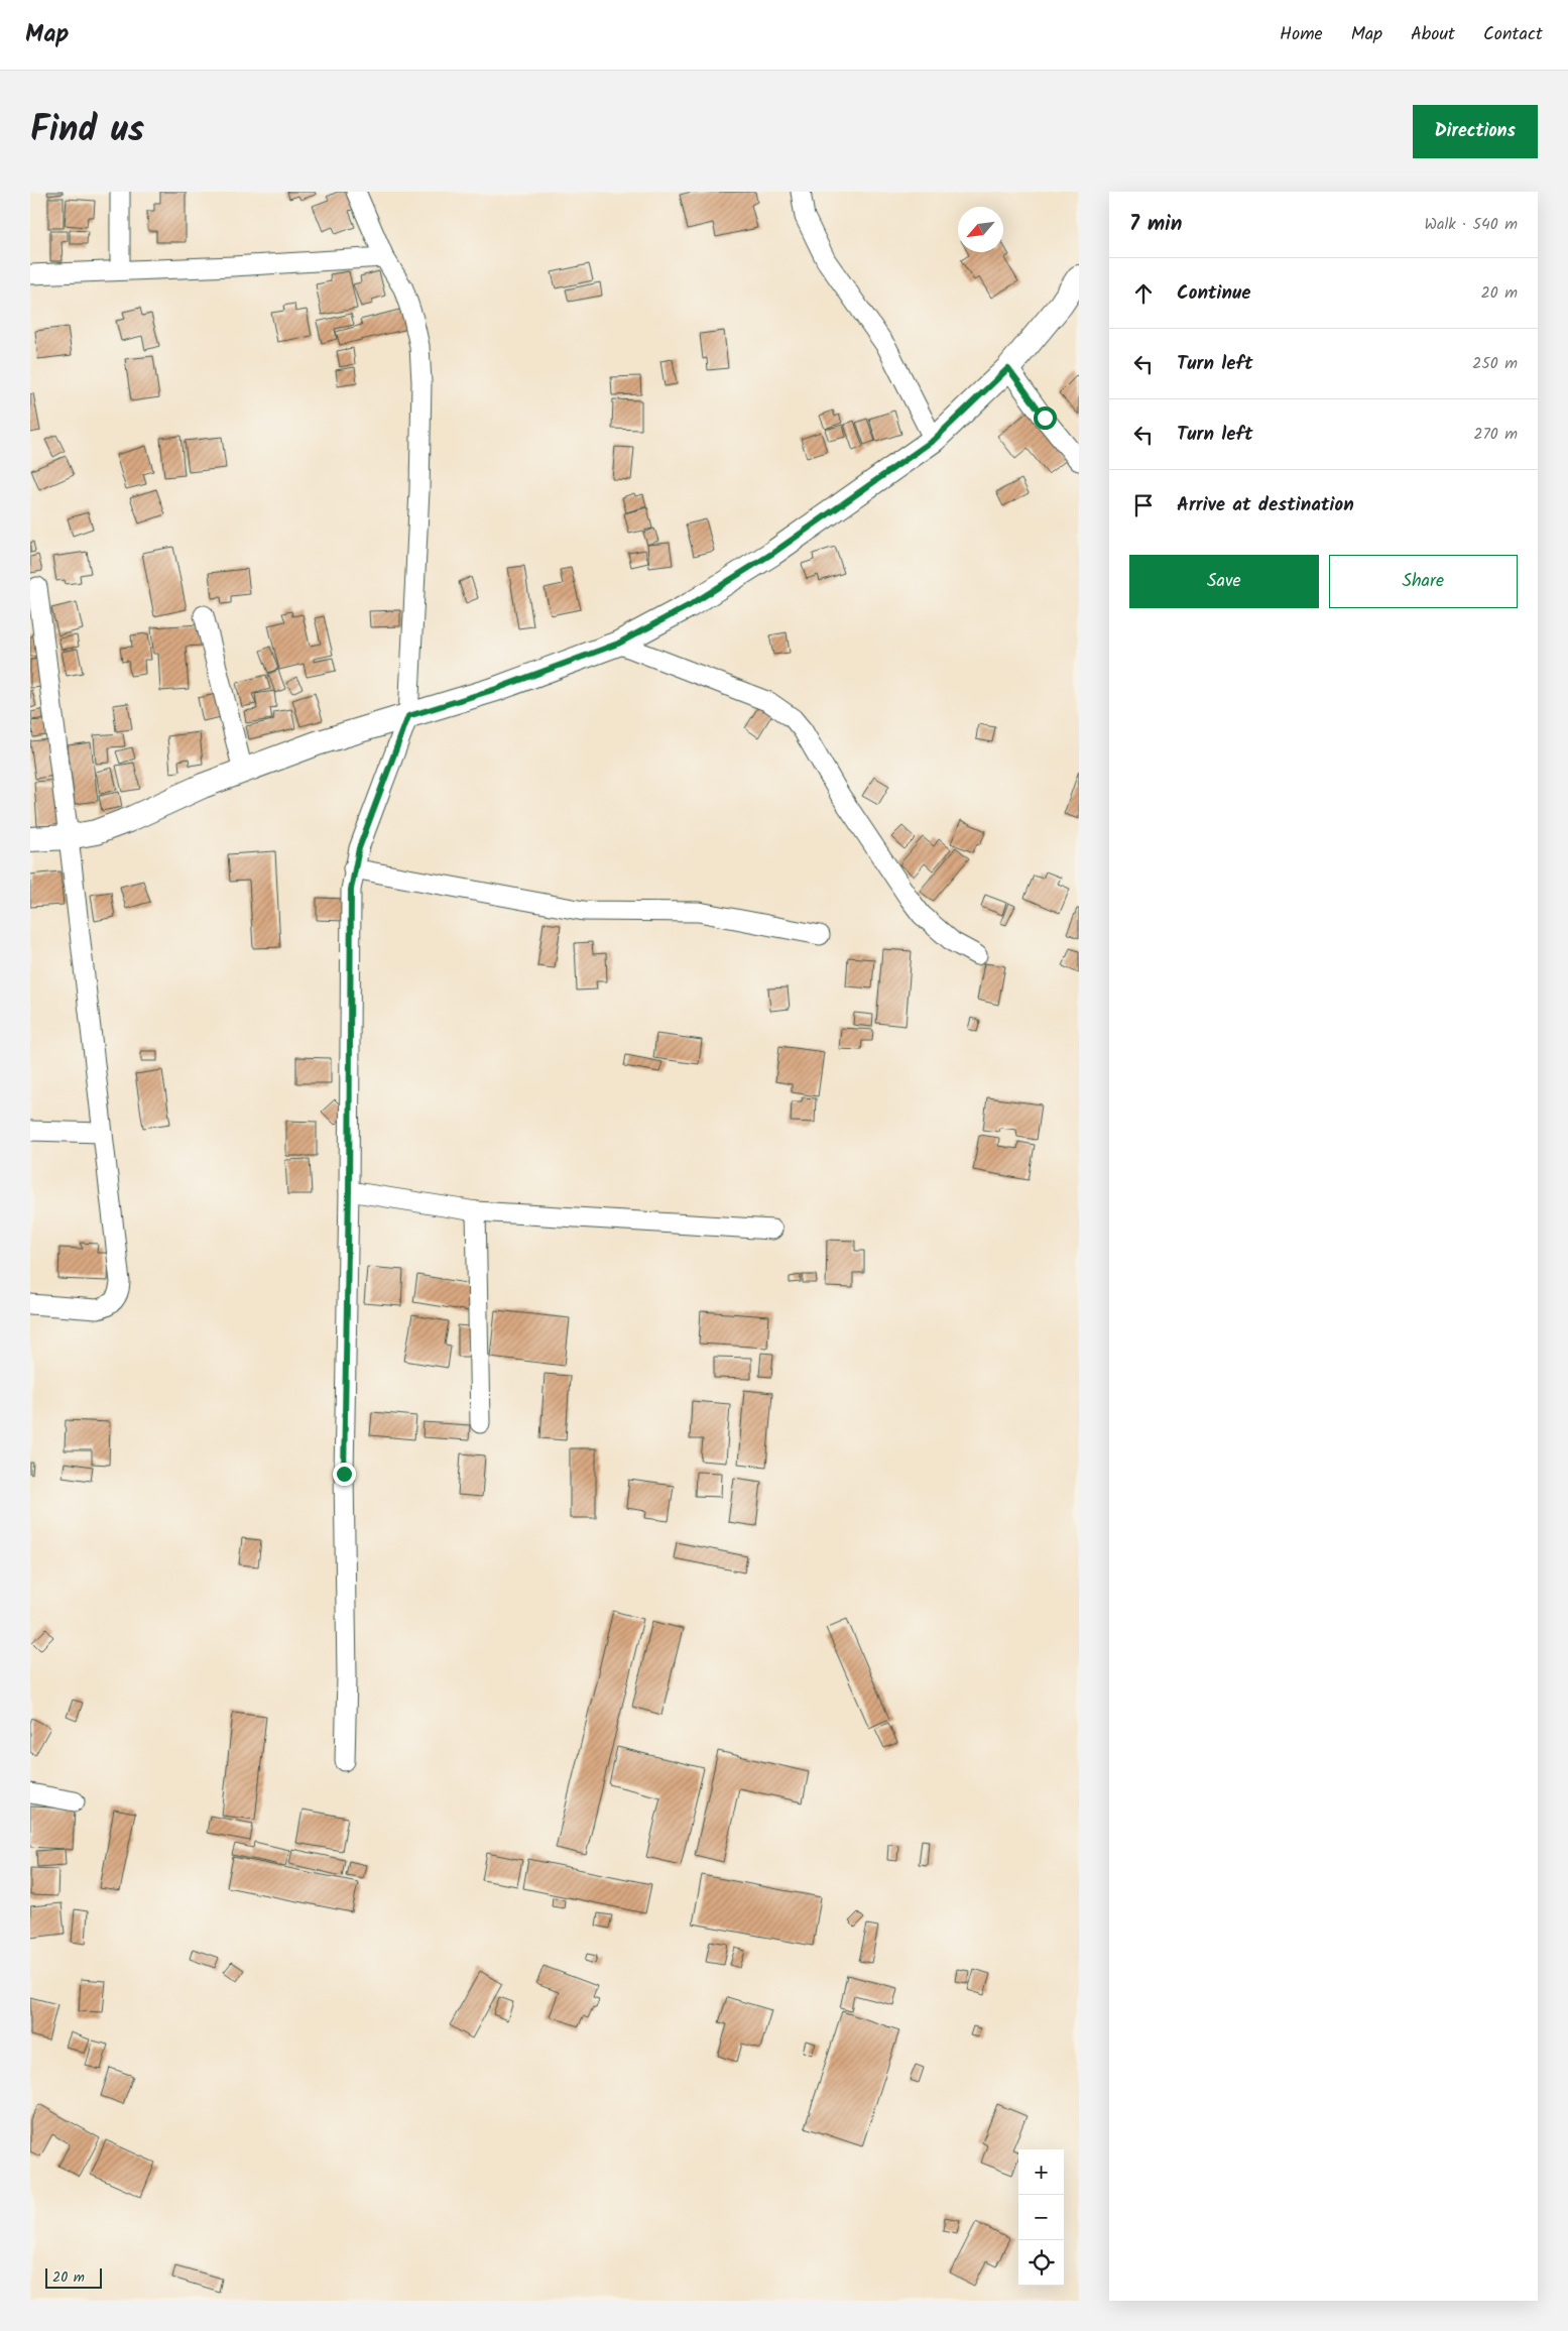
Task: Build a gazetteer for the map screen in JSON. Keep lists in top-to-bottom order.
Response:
{
  "scale_bar": "20 m",
  "north": "bottom left",
  "page": {
    "header": "Map",
    "nav": [
      "Home",
      "Map",
      "About",
      "Contact"
    ],
    "title": "Find us",
    "buttons": [
      "Directions",
      ["Save", "Share"]
    ],
    "heading": ["7 min", "Walk · 540 m"],
    "list": [
      ["Continue", "20 m"],
      ["Turn left", "250 m"],
      ["Turn left", "270 m"],
      "Arrive at destination"
    ],
    "map_buttons": ["+", "−"],
    "scale": "20 m"
  }
}
